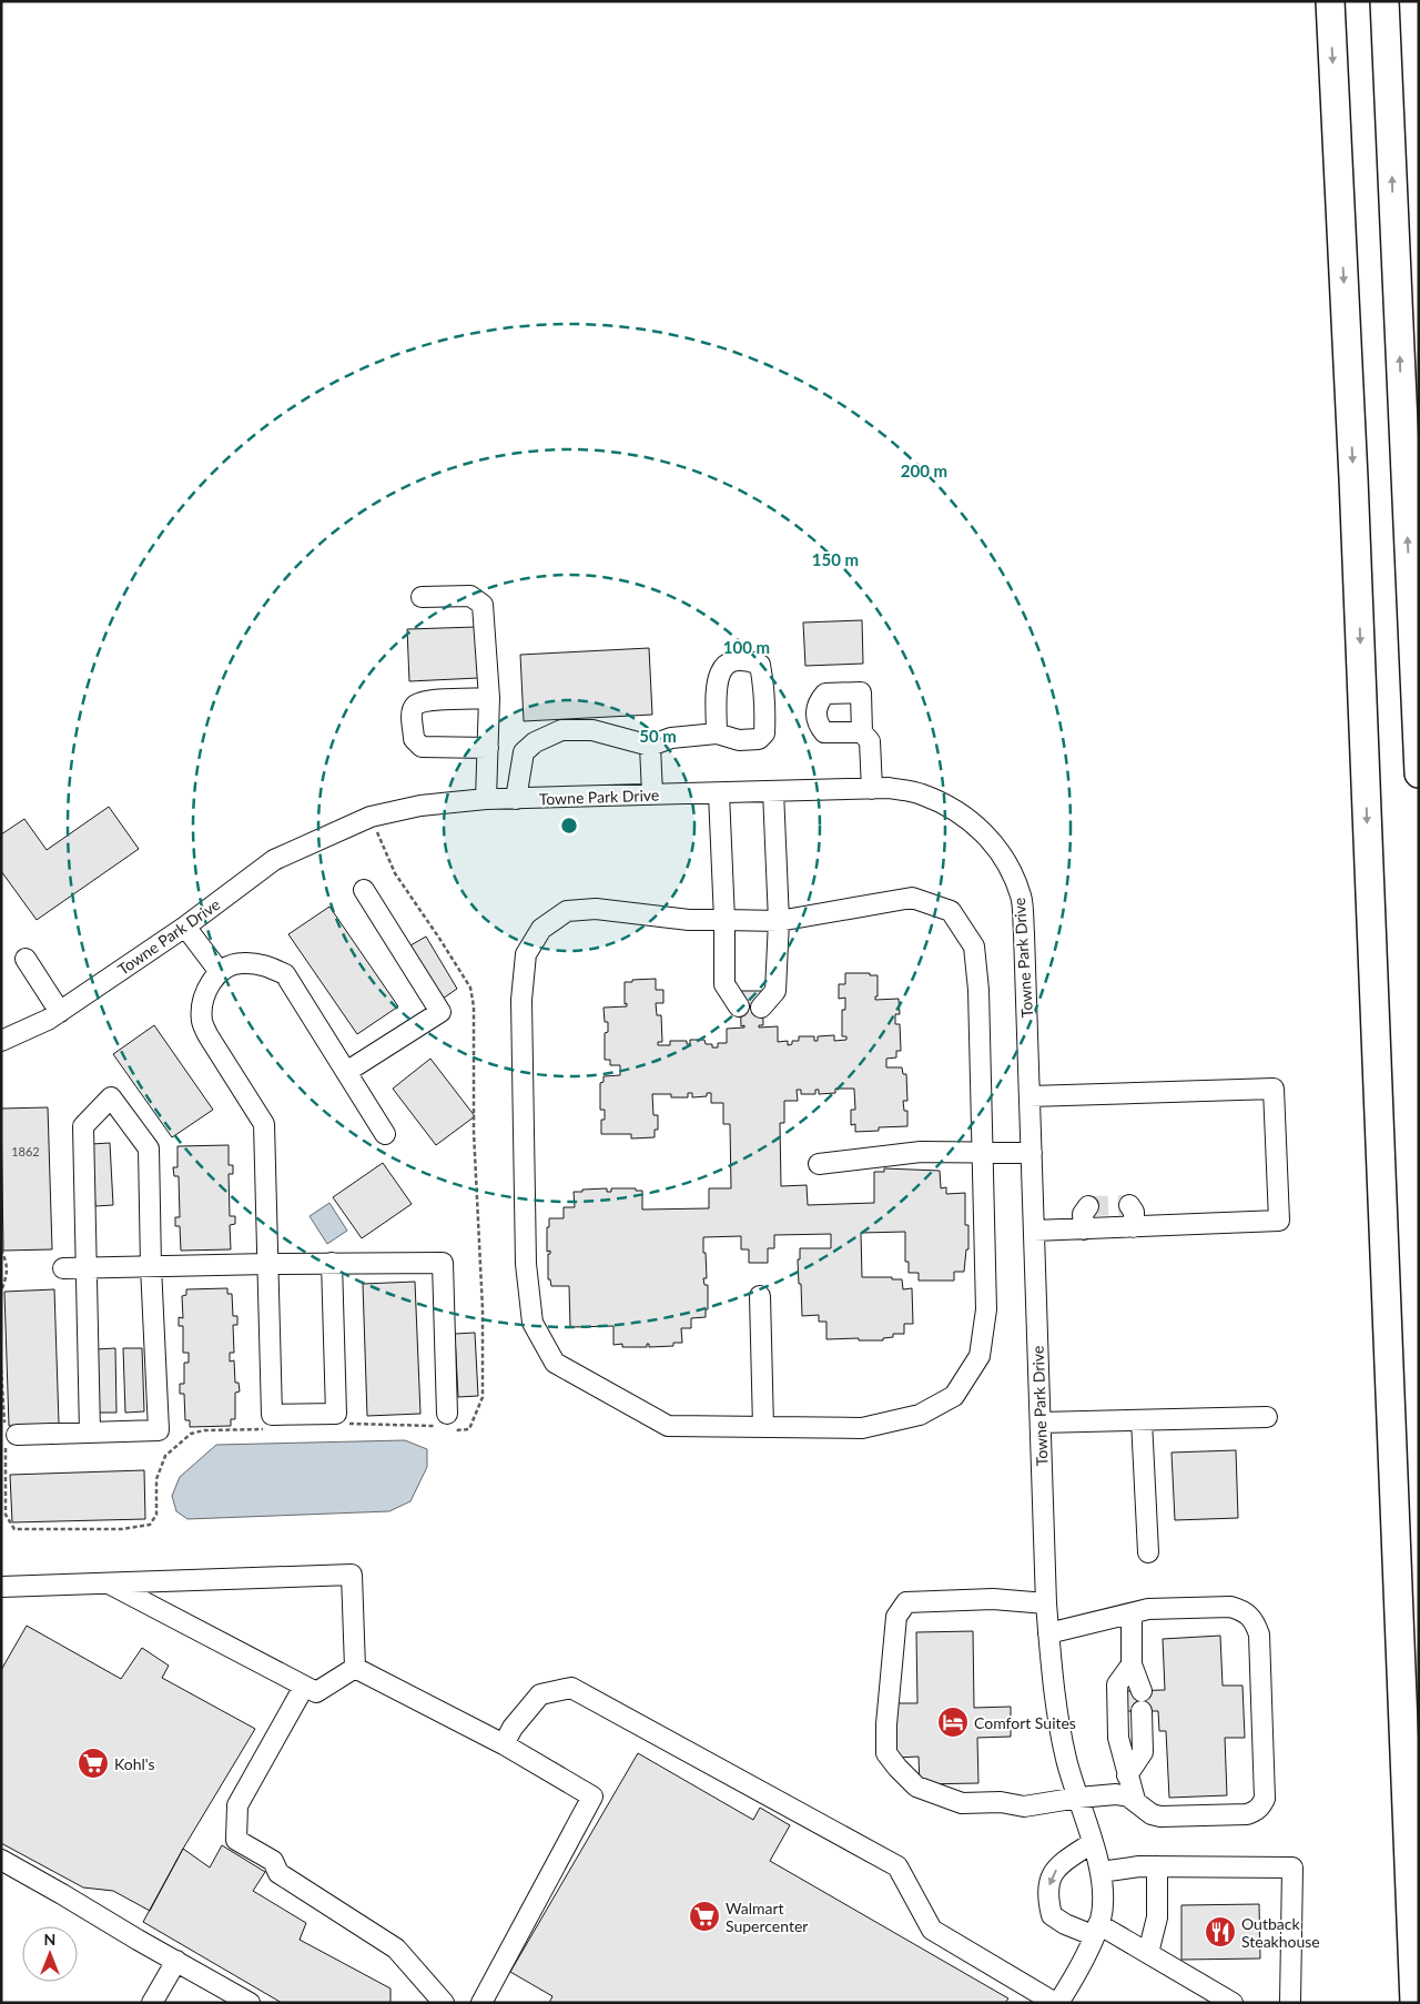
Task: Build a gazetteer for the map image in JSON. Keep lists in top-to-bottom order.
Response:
{
  "streets": {
    "street": ["Towne Park Drive"]
  },
  "places": {
    "hotel": ["Comfort Suites"],
    "supermarket": ["Kohl's", "Walmart Supercenter"],
    "restaurant": ["Outback Steakhouse"]
  },
  "house_numbers": ["1862"],
  "north": "top",
  "rings": [
    "200 m",
    "150 m",
    "100 m",
    "50 m"
  ]
}
